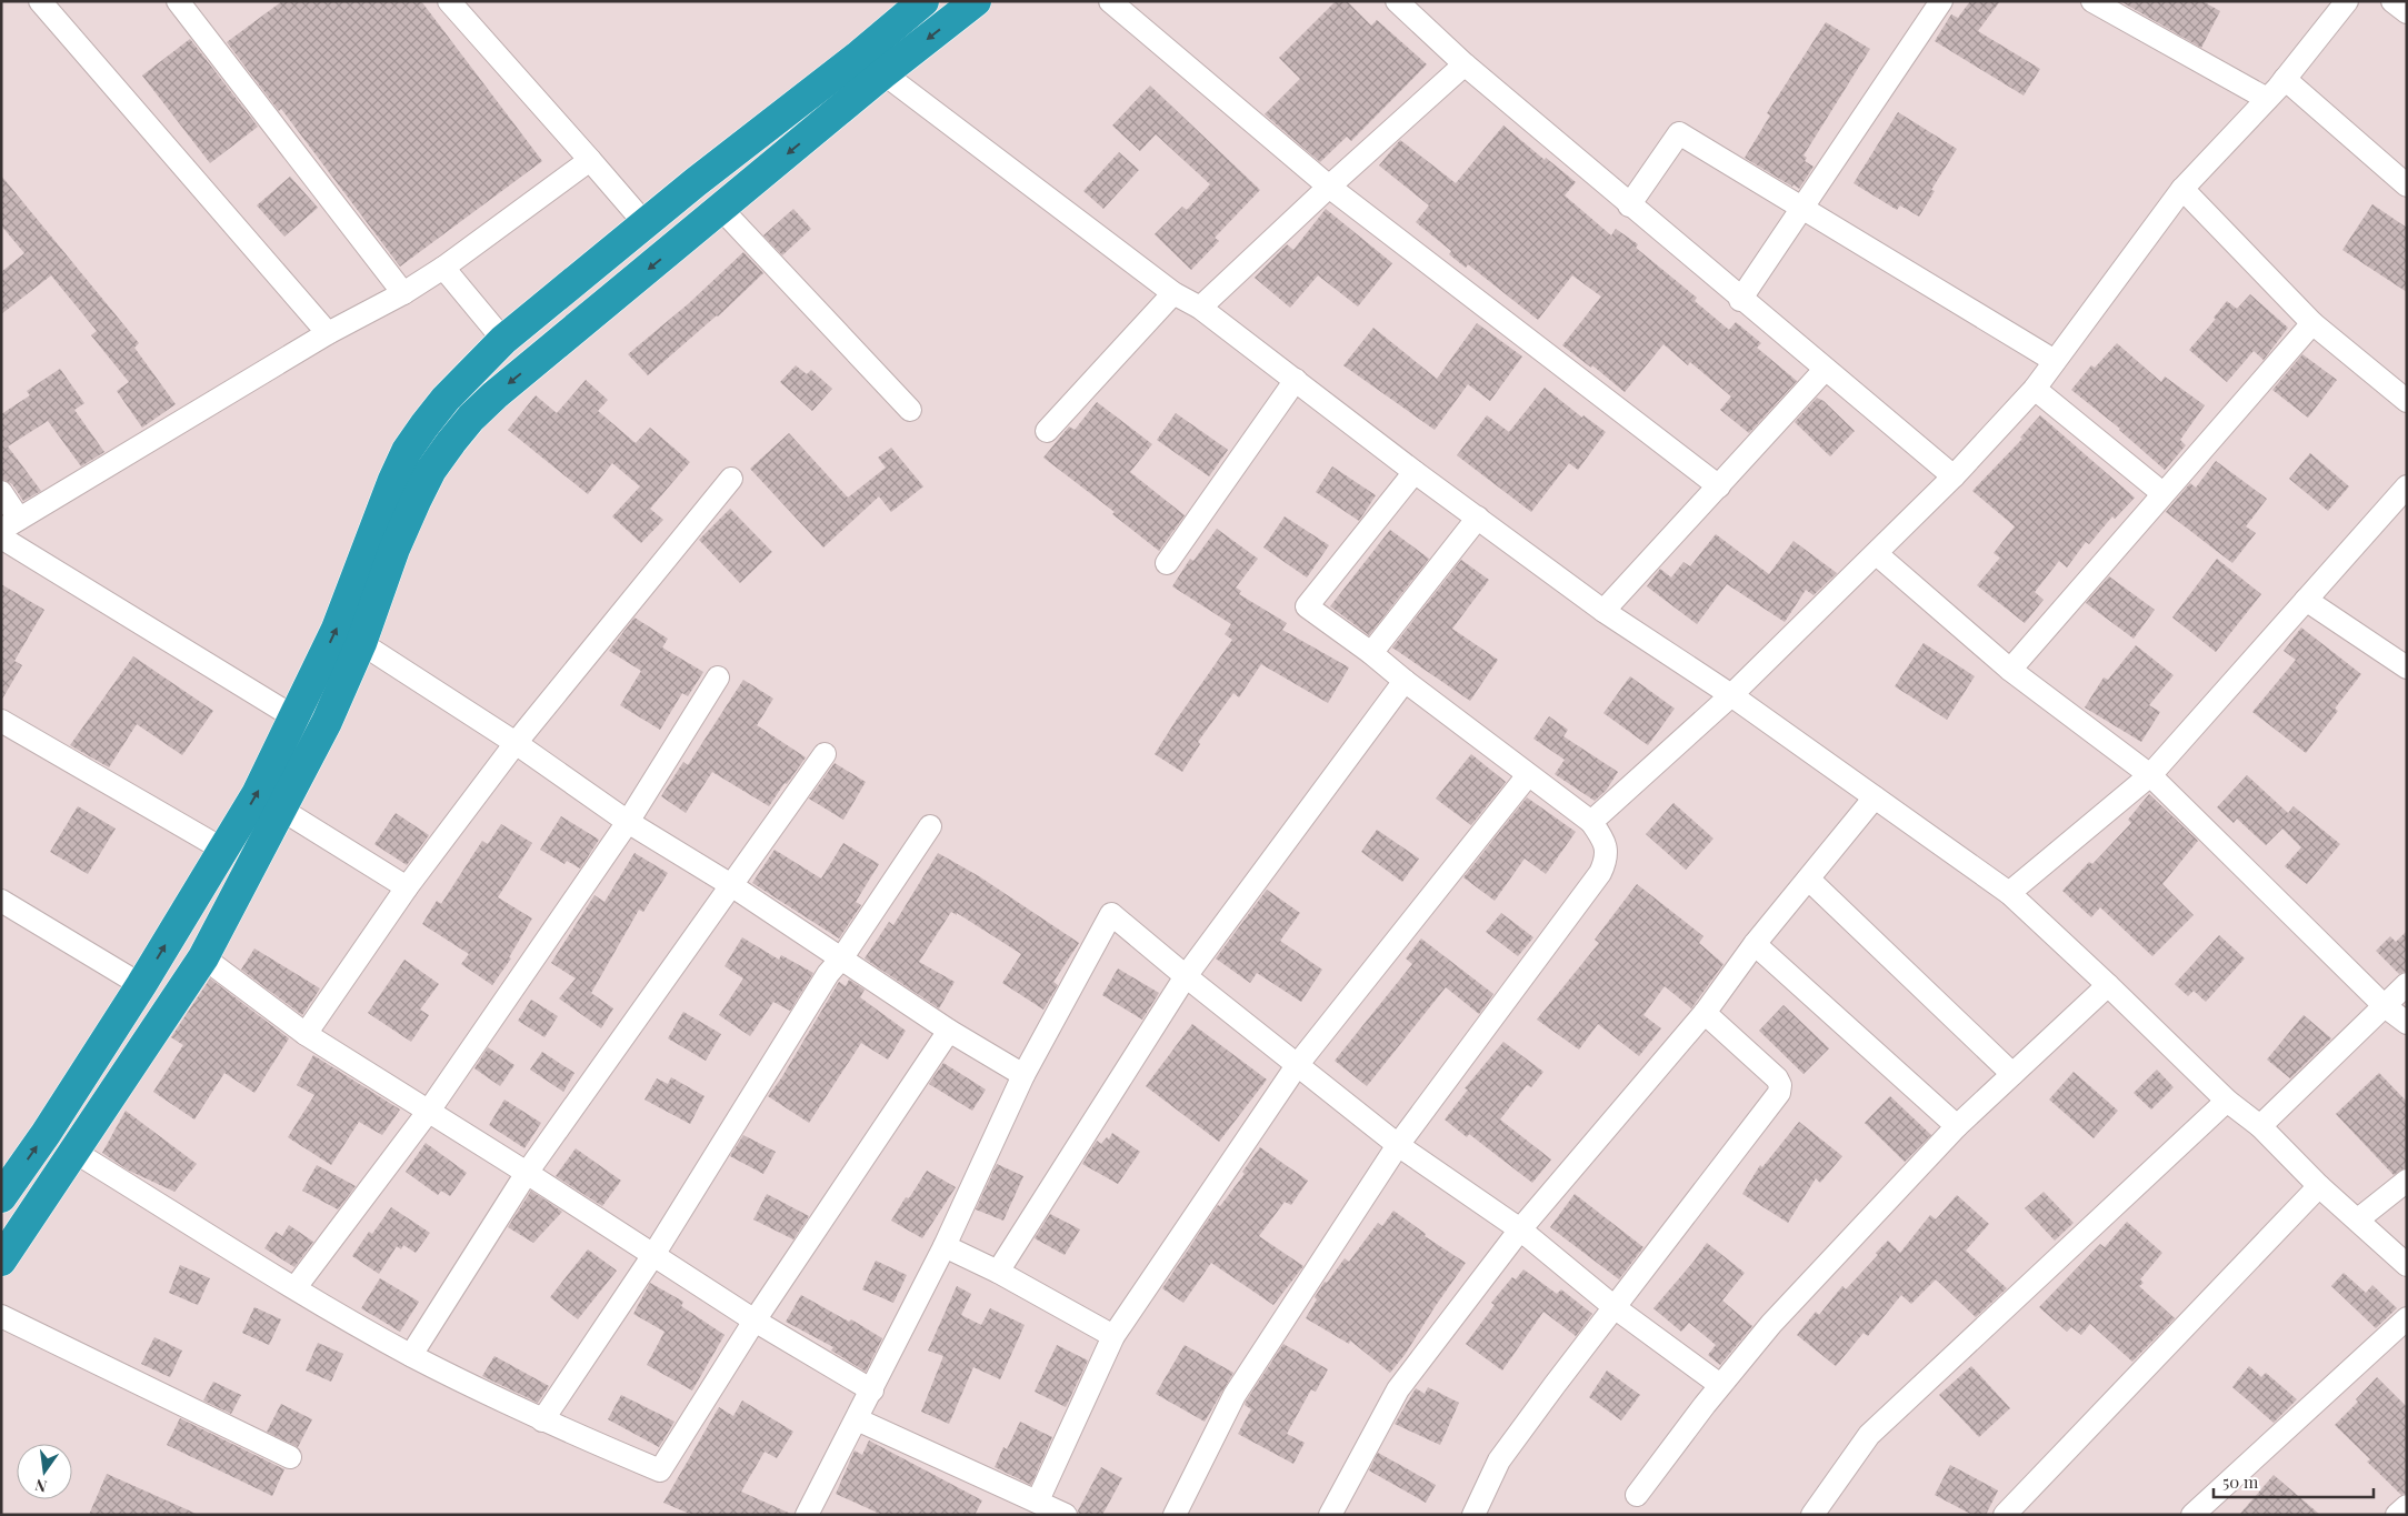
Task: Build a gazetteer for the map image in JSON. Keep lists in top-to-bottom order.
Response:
{
  "scale_bar": "50 m",
  "north": "bottom"
}
